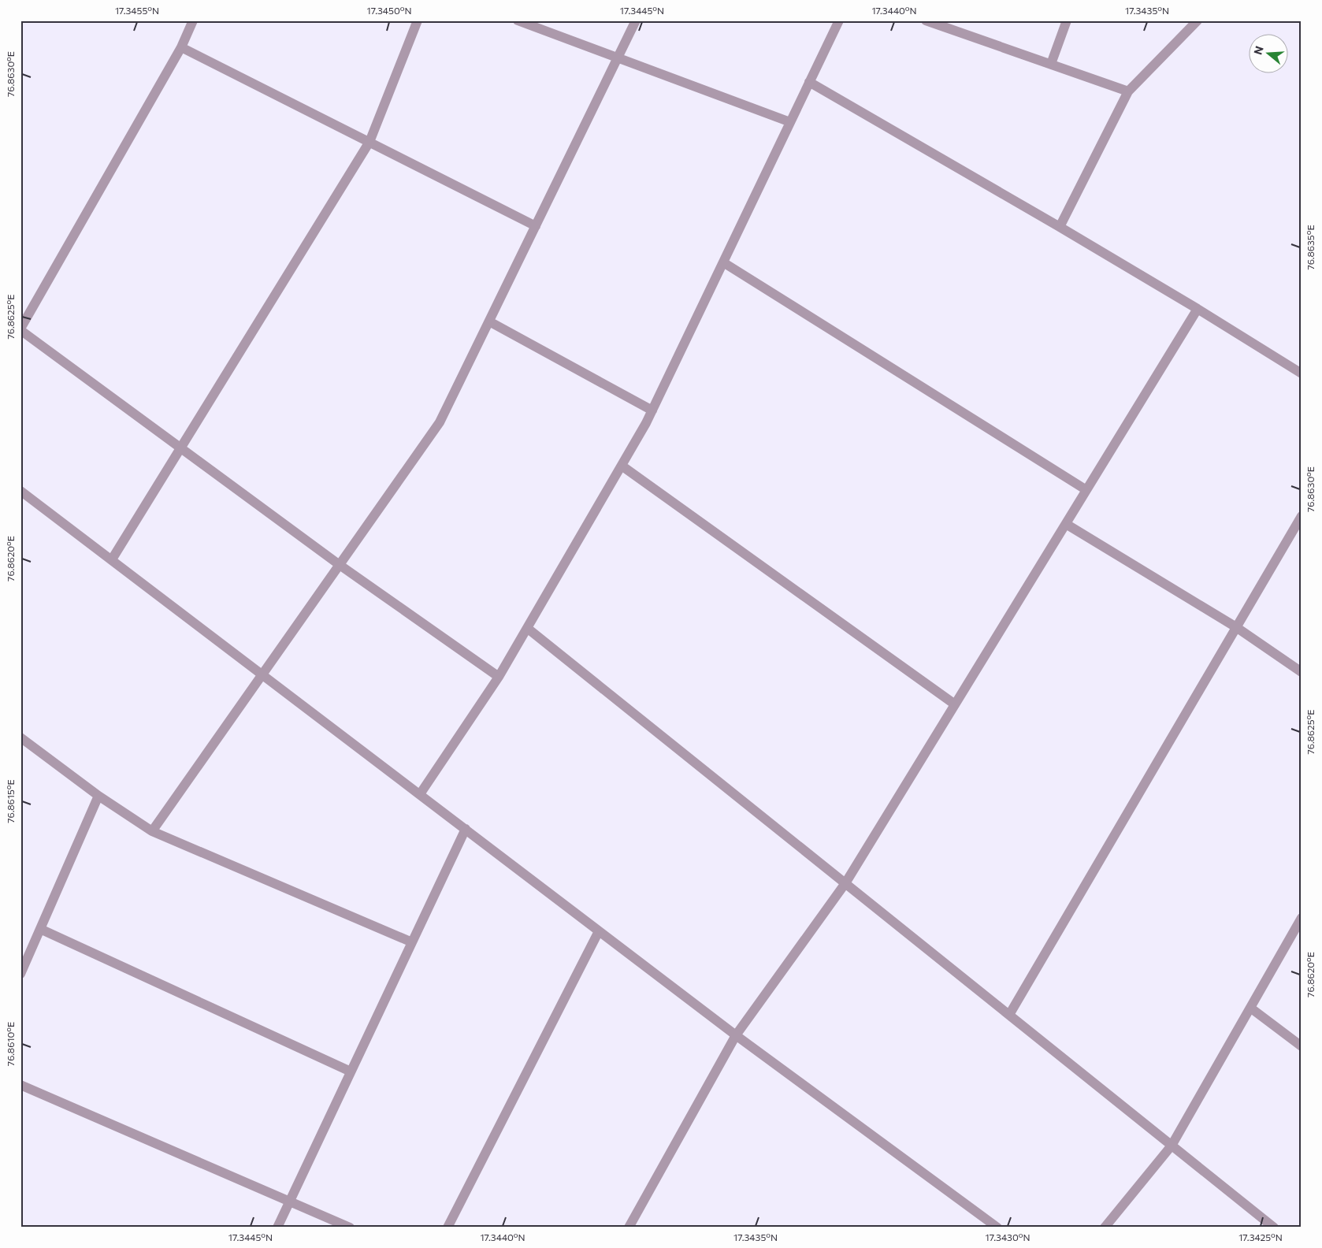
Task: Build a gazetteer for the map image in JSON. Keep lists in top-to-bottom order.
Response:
{
  "north": "left",
  "coordinates": [
    "17.3455°N",
    "17.3450°N",
    "17.3445°N",
    "17.3440°N",
    "17.3435°N",
    "76.8630°E",
    "76.8635°E",
    "76.8625°E",
    "76.8620°E",
    "76.8615°E",
    "76.8610°E",
    "17.3430°N",
    "17.3425°N"
  ]
}
